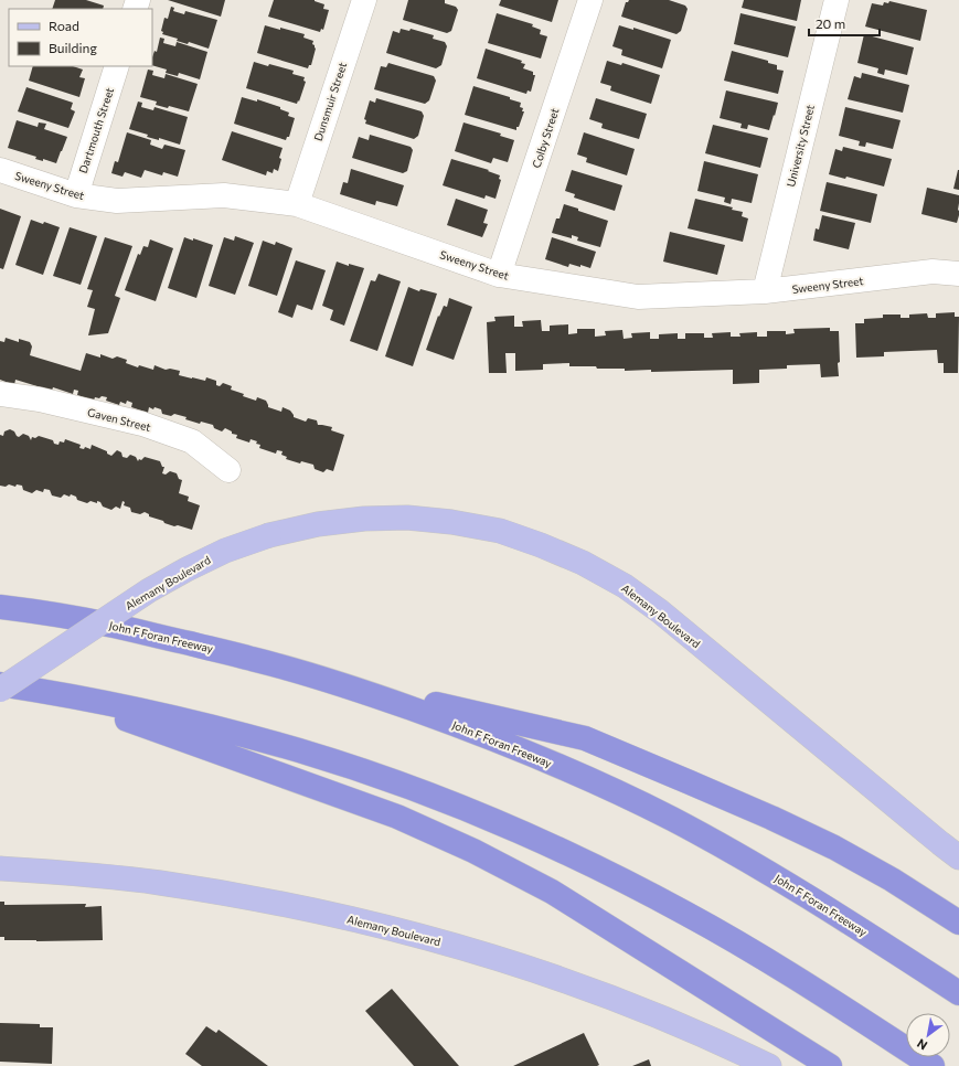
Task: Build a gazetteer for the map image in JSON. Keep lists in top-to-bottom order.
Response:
{
  "streets": {
    "highway": ["John F Foran Freeway"],
    "main road": ["Alemany Boulevard"],
    "street": [
      "Dunsmuir Street",
      "Dartmouth Street",
      "Colby Street",
      "University Street",
      "Sweeny Street",
      "Gaven Street"
    ]
  },
  "crossings": [
    ["Dunsmuir Street", "Sweeny Street"],
    ["Dartmouth Street", "Sweeny Street"],
    ["Colby Street", "Sweeny Street"],
    ["University Street", "Sweeny Street"]
  ],
  "legend": ["Road", "Building"],
  "scale_bar": "20 m",
  "north": "bottom left"
}
